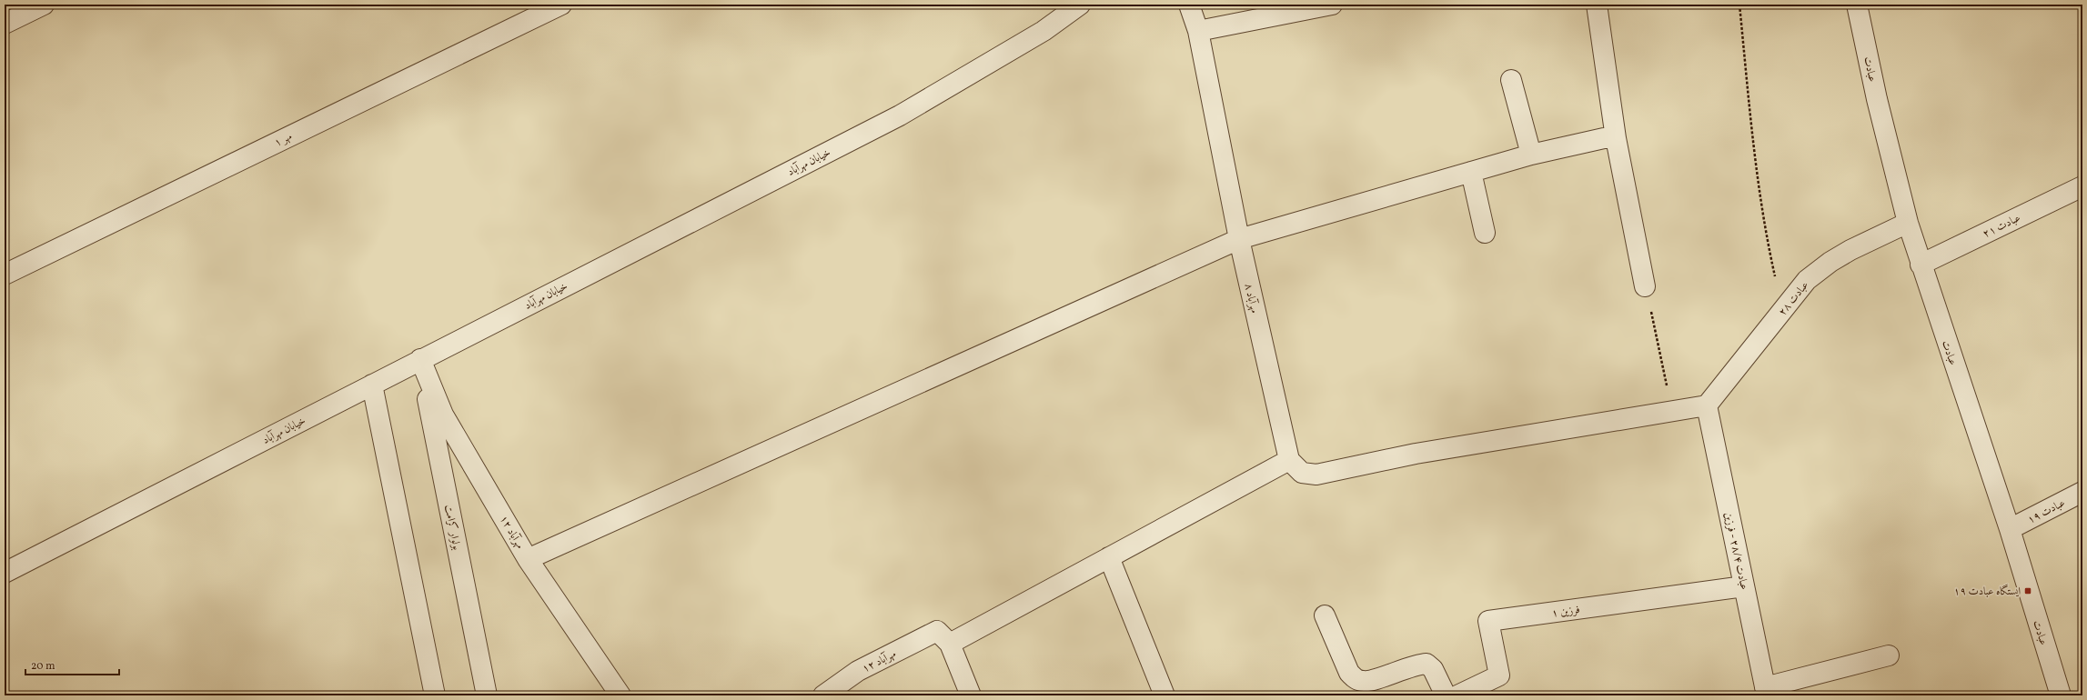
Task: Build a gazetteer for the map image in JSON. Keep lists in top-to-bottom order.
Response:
{
  "streets": {
    "street": [
      "عبادت",
      "مهر ۱",
      "خیابان مهرآباد",
      "عبادت ۲۱",
      "مهرآباد ۸",
      "عبادت ۲۸",
      "عبادت ۱۹",
      "بولوار کرامت",
      "مهرآباد ۱۲",
      "عبادت ۲۸/۴ - فرزین",
      "فرزین ۱"
    ]
  },
  "crossings": [
    ["عبادت", "عبادت ۲۱"],
    ["عبادت", "عبادت ۲۸"],
    ["عبادت", "عبادت ۱۹"],
    ["خیابان مهرآباد", "بولوار کرامت"],
    ["خیابان مهرآباد", "مهرآباد ۱۲"],
    ["مهرآباد ۸", "مهرآباد ۱۲"],
    ["عبادت ۲۸", "عبادت ۲۸/۴ - فرزین"],
    ["بولوار کرامت", "مهرآباد ۱۲"],
    ["عبادت ۲۸/۴ - فرزین", "فرزین ۱"]
  ],
  "places": {
    "transit": ["ایستگاه عبادت ۱۹"]
  },
  "scale_bar": "20 m"
}
